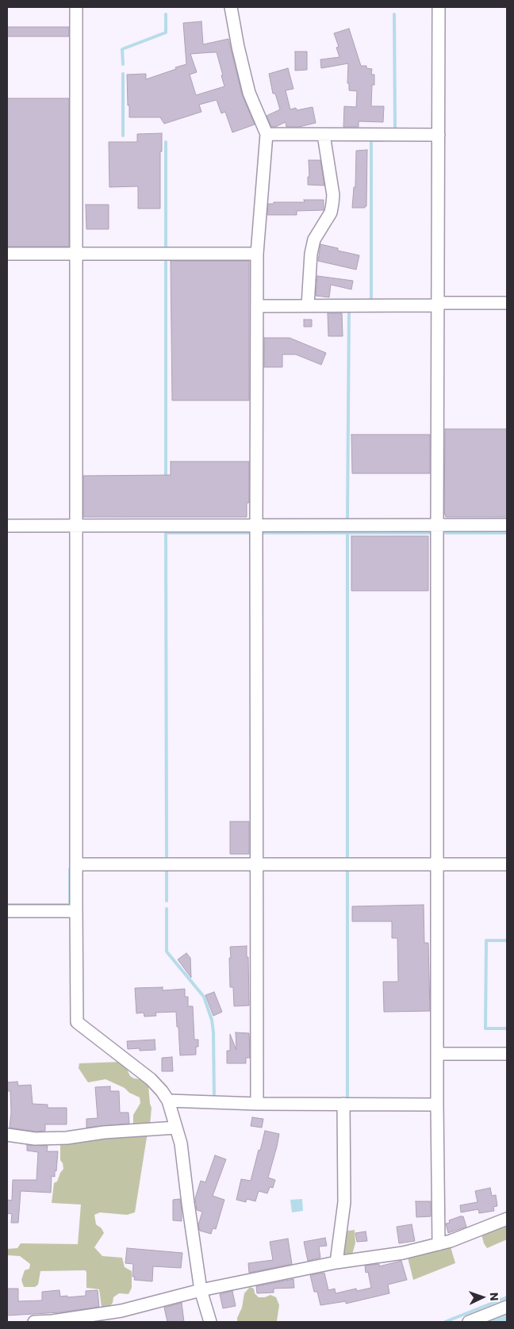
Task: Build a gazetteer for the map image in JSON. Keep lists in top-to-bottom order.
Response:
{
  "north": "right"
}
